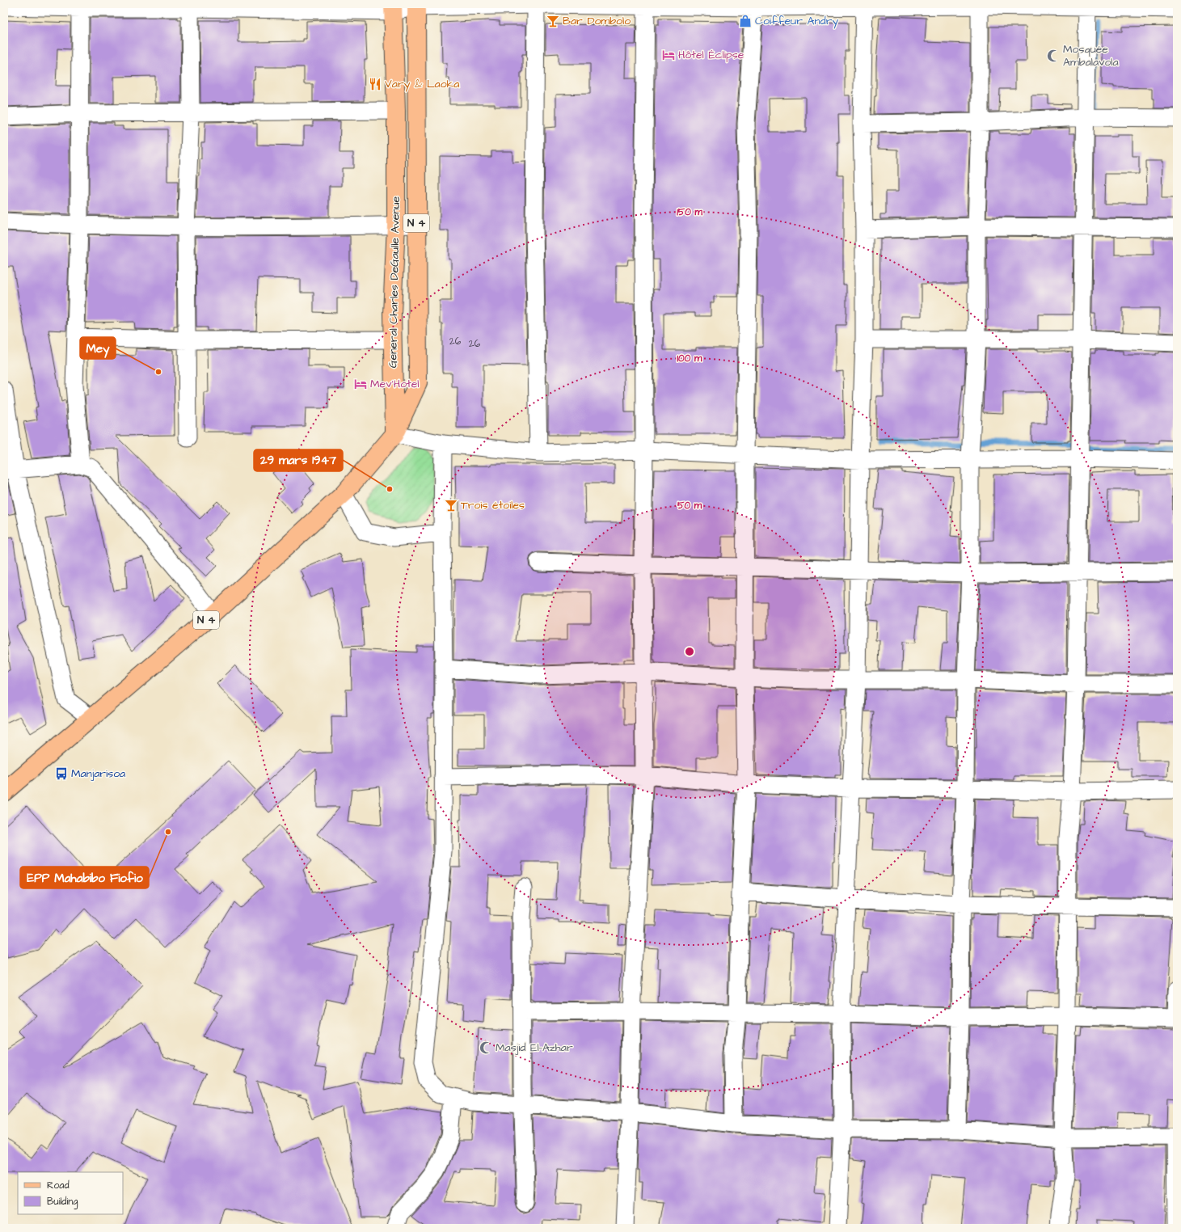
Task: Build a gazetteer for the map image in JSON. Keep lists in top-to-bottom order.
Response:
{
  "streets": {
    "main road": ["N 4", "General Charles DeGaulle Avenue"]
  },
  "crossings": [
    ["N 4", "General Charles DeGaulle Avenue"]
  ],
  "places": {
    "bar": ["Bar Dombolo", "Trois étoiles"],
    "shop": ["Coiffeur Andry"],
    "hotel": ["Hôtel Éclipse", "Mev'Hotel"],
    "mosque": ["Mosquée Ambalavola", "Masjid El-Azhar"],
    "restaurant": ["Vary & Laoka"],
    "other": ["Mey", "29 mars 1947", "EPP Mahabibo Fiofio"],
    "bus stop": ["Manjarisoa"]
  },
  "house_numbers": ["26", "26"],
  "legend": ["Road", "Building"],
  "rings": ["150 m", "100 m", "50 m"]
}
